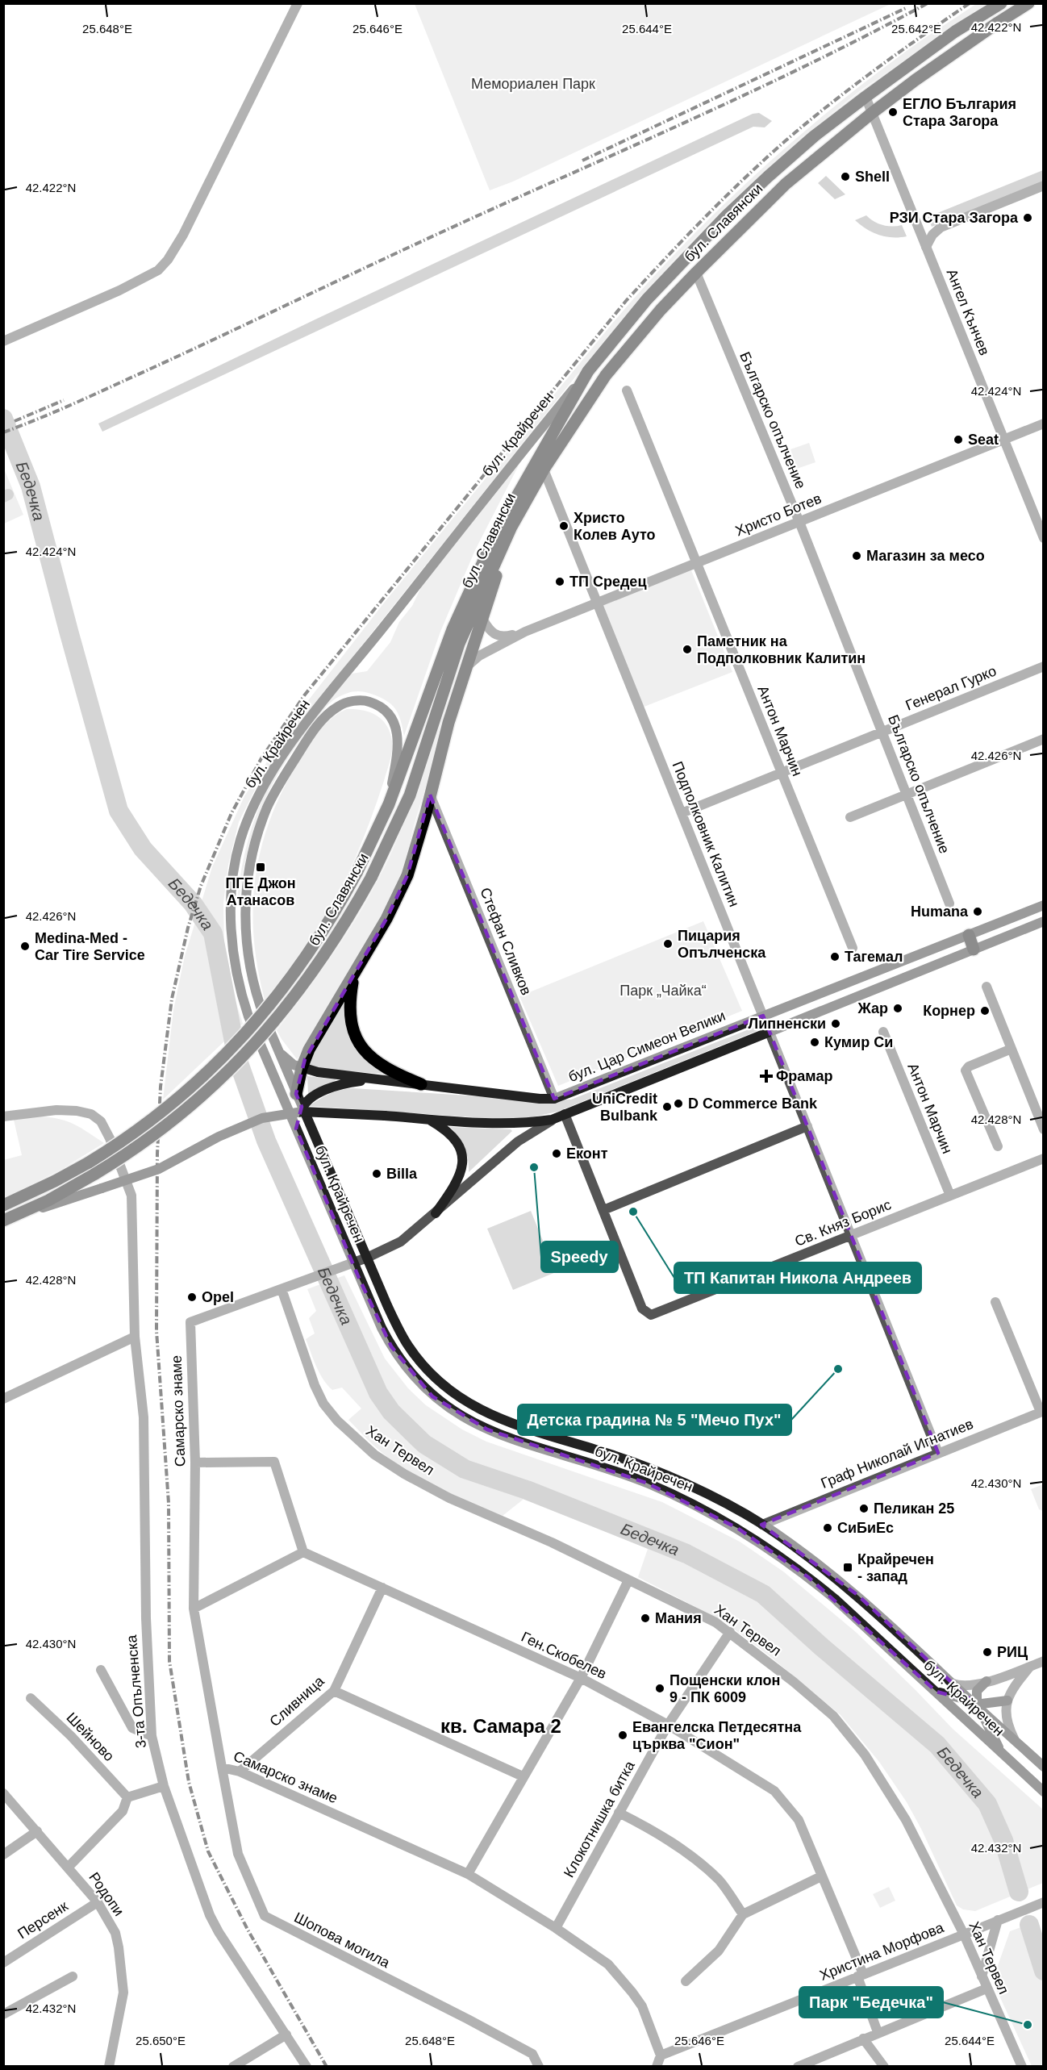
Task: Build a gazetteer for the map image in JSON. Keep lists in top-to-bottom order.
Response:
{
  "streets": {
    "main road": ["бул. Славянски", "бул. Крайречен", "бул. Цар Симеон Велики"],
    "street": [
      "Ангел Кънчев",
      "Българско опълчение",
      "Христо Ботев",
      "Генерал Гурко",
      "Антон Марчин",
      "Подполковник Калитин",
      "Стефан Сливков",
      "Св. Княз Борис",
      "Самарско знаме",
      "Хан Тервел",
      "Граф Николай Игнатиев",
      "Ген.Скобелев",
      "3-та Опълченска",
      "Сливница",
      "Шейново",
      "Клокотнишка битка",
      "Родопи",
      "Персенк",
      "Шопова могила",
      "Христина Морфова"
    ]
  },
  "crossings": [
    ["бул. Славянски", "Ангел Кънчев"],
    ["бул. Славянски", "Българско опълчение"],
    ["бул. Славянски", "бул. Крайречен"],
    ["бул. Славянски", "Подполковник Калитин"],
    ["Ангел Кънчев", "Христо Ботев"],
    ["Българско опълчение", "Христо Ботев"],
    ["Българско опълчение", "Генерал Гурко"],
    ["бул. Крайречен", "бул. Цар Симеон Велики"],
    ["бул. Крайречен", "Граф Николай Игнатиев"],
    ["Христо Ботев", "Антон Марчин"],
    ["Христо Ботев", "Подполковник Калитин"],
    ["Генерал Гурко", "Антон Марчин"],
    ["Генерал Гурко", "Подполковник Калитин"],
    ["Антон Марчин", "Св. Княз Борис"],
    ["Подполковник Калитин", "бул. Цар Симеон Велики"],
    ["Подполковник Калитин", "Св. Княз Борис"],
    ["Подполковник Калитин", "Граф Николай Игнатиев"],
    ["Стефан Сливков", "бул. Цар Симеон Велики"],
    ["Самарско знаме", "Хан Тервел"],
    ["Самарско знаме", "Сливница"],
    ["Самарско знаме", "Клокотнишка битка"],
    ["Самарско знаме", "Шопова могила"],
    ["Самарско знаме", "Христина Морфова"],
    ["Хан Тервел", "Клокотнишка битка"],
    ["Хан Тервел", "Христина Морфова"],
    ["Ген.Скобелев", "Сливница"],
    ["Ген.Скобелев", "Клокотнишка битка"],
    ["Ген.Скобелев", "Христина Морфова"],
    ["Родопи", "Персенк"]
  ],
  "districts": ["кв. Самара 2"],
  "water": ["Бедечка"],
  "parks": ["Мемориален Парк", "Парк „Чайка“"],
  "places": {
    "other": [
      "ЕГЛО България Стара Загора",
      "Shell",
      "РЗИ Стара Загора",
      "Seat",
      "Христо Колев Ауто",
      "Магазин за месо",
      "ТП Средец",
      "Паметник на Подполковник Калитин",
      "Humana",
      "Пицария Опълченска",
      "Medina-Med - Car Tire Service",
      "Тагемал",
      "Жар",
      "Корнер",
      "Липненски",
      "Кумир Си",
      "D Commerce Bank",
      "UniCredit Bulbank",
      "Еконт",
      "Speedy",
      "Billa",
      "ТП Капитан Никола Андреев",
      "Opel",
      "Детска градина № 5 \"Мечо Пух\"",
      "Пеликан 25",
      "СиБиЕс",
      "Мания",
      "РИЦ",
      "Пощенски клон 9 - ПК 6009",
      "Евангелска Петдесятна църква \"Сион\"",
      "Парк \"Бедечка\""
    ],
    "transit": ["ПГЕ Джон Атанасов", "Крайречен - запад"],
    "health": ["Фрамар"]
  },
  "coordinates": [
    "42.422°N",
    "25.648°E",
    "25.646°E",
    "25.644°E",
    "25.642°E",
    "42.424°N",
    "42.426°N",
    "42.428°N",
    "42.430°N",
    "42.432°N",
    "25.650°E"
  ]
}
